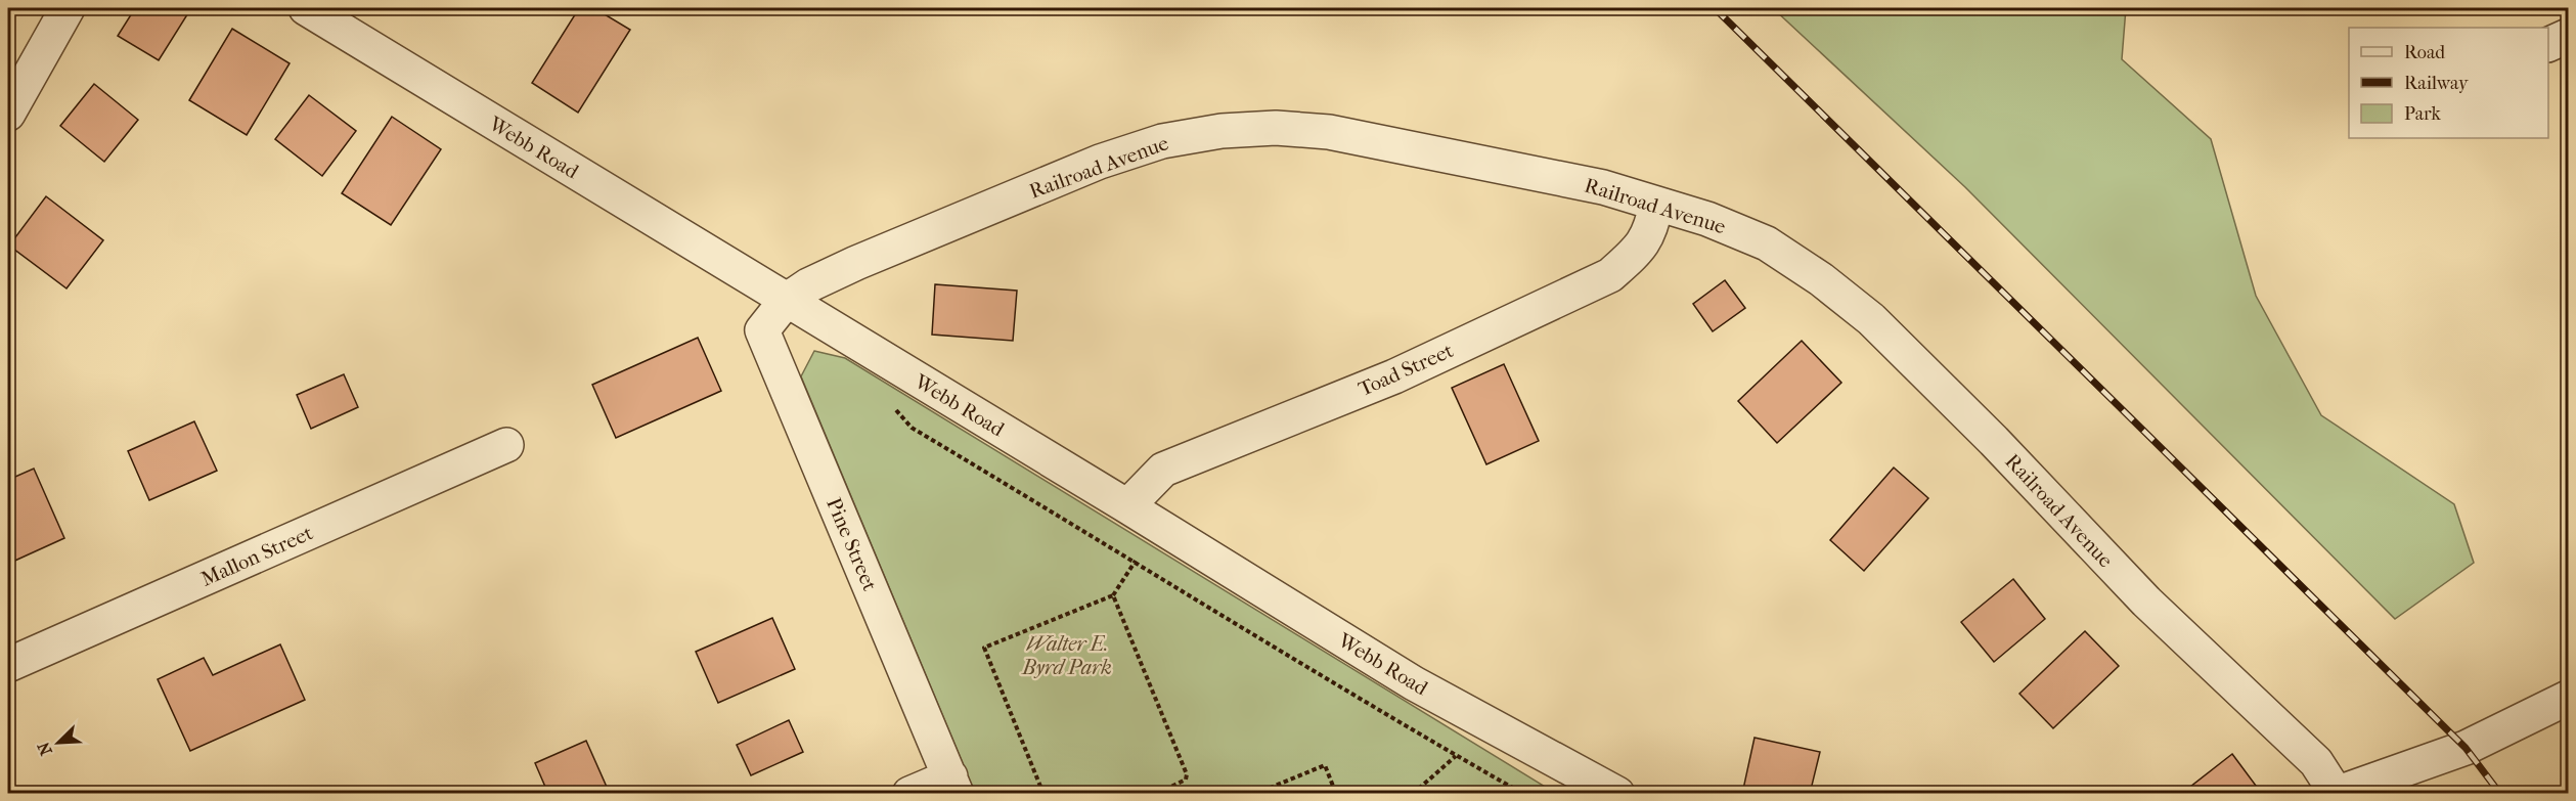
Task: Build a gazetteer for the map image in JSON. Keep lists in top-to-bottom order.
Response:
{
  "streets": {
    "street": [
      "Webb Road",
      "Railroad Avenue",
      "Toad Street",
      "Pine Street",
      "Mallon Street"
    ]
  },
  "crossings": [
    ["Webb Road", "Railroad Avenue"],
    ["Webb Road", "Toad Street"],
    ["Webb Road", "Pine Street"],
    ["Railroad Avenue", "Toad Street"],
    ["Railroad Avenue", "Pine Street"]
  ],
  "parks": ["Walter E. Byrd Park"],
  "legend": ["Road", "Railway", "Park"],
  "north": "bottom left"
}
